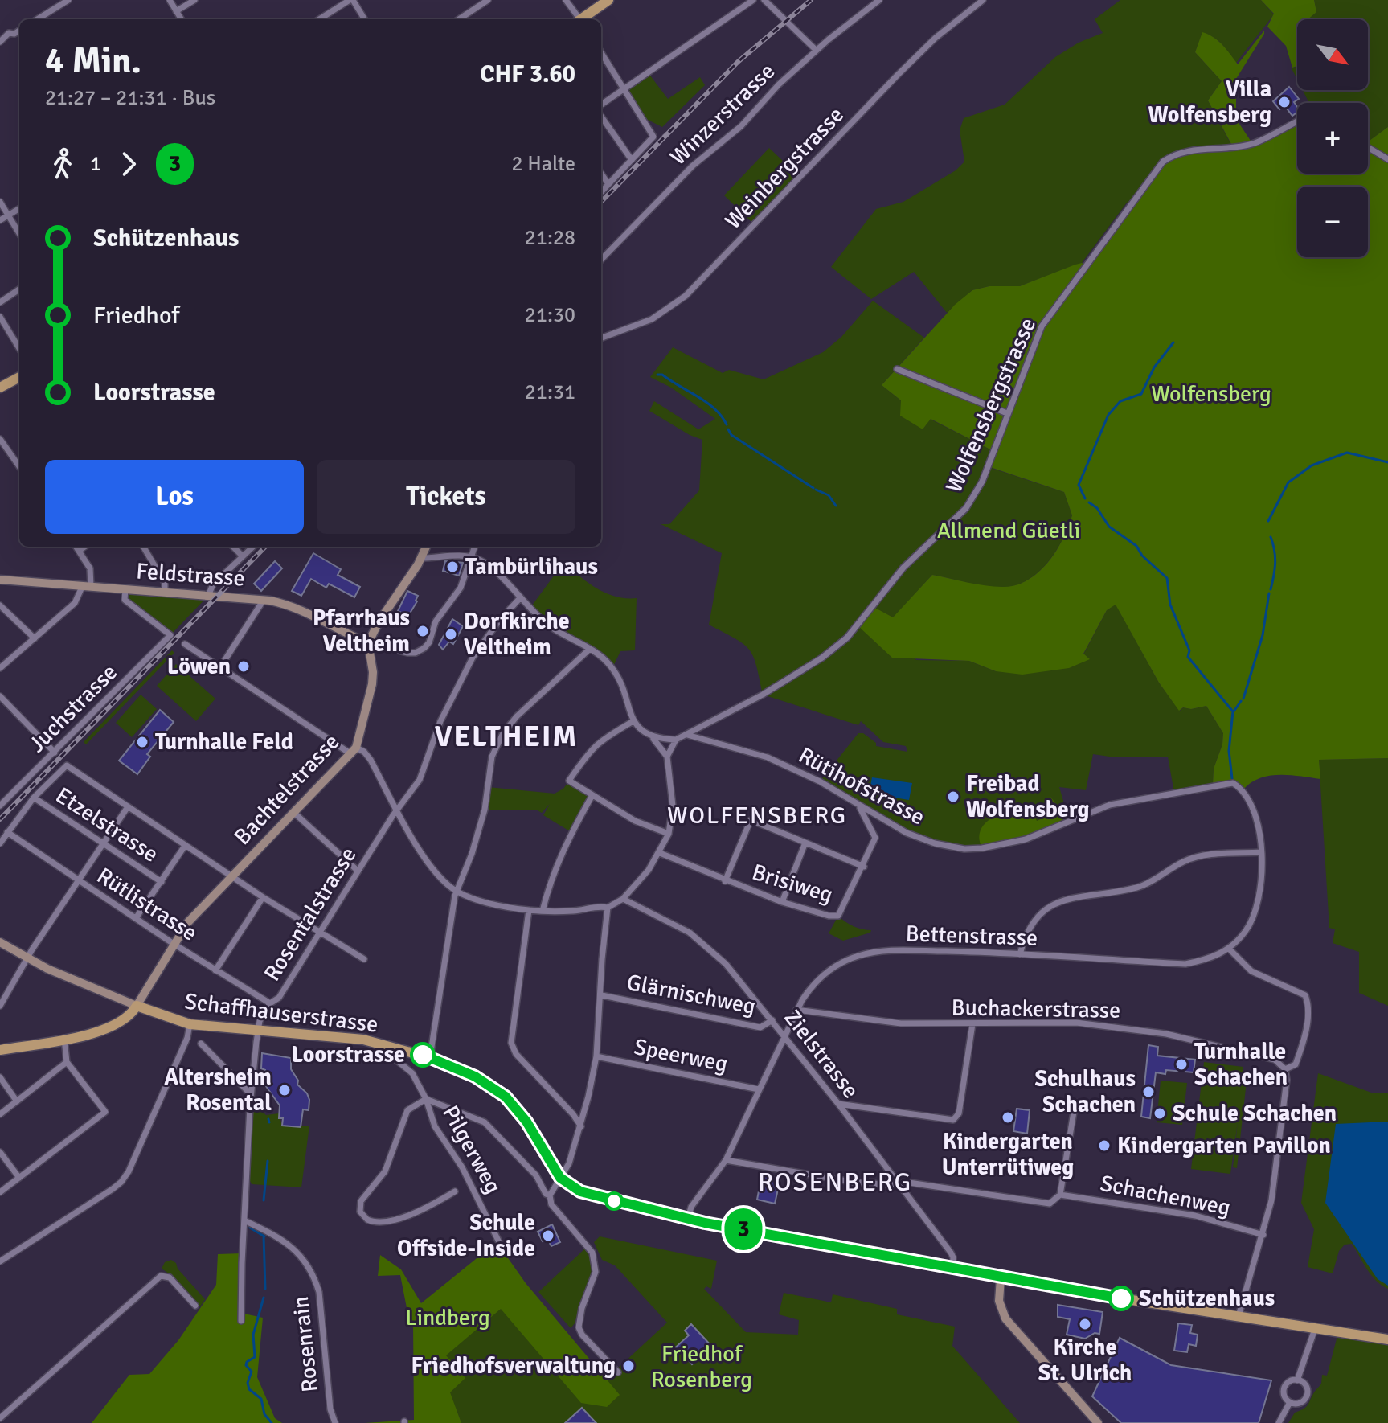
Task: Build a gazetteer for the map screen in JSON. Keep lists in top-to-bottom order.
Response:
{
  "streets": {
    "main road": ["Schaffhauserstrasse"],
    "street": [
      "Winzerstrasse",
      "Weinbergstrasse",
      "Wolfensbergstrasse",
      "Feldstrasse",
      "Juchstrasse",
      "Rütihofstrasse",
      "Bachtelstrasse",
      "Etzelstrasse",
      "Brisiweg",
      "Rütlistrasse",
      "Rosentalstrasse",
      "Bettenstrasse",
      "Glärnischweg",
      "Buchackerstrasse",
      "Zielstrasse",
      "Speerweg",
      "Pilgerweg",
      "Schachenweg",
      "Rosenrain"
    ]
  },
  "crossings": [
    ["Wolfensbergstrasse", "Rütihofstrasse"],
    ["Feldstrasse", "Juchstrasse"],
    ["Feldstrasse", "Bachtelstrasse"],
    ["Rütihofstrasse", "Brisiweg"],
    ["Rütihofstrasse", "Bettenstrasse"],
    ["Bachtelstrasse", "Rütlistrasse"],
    ["Bachtelstrasse", "Schaffhauserstrasse"],
    ["Rütlistrasse", "Rosentalstrasse"],
    ["Rosentalstrasse", "Schaffhauserstrasse"],
    ["Rosentalstrasse", "Rosenrain"],
    ["Bettenstrasse", "Buchackerstrasse"],
    ["Bettenstrasse", "Schaffhauserstrasse"],
    ["Bettenstrasse", "Zielstrasse"],
    ["Bettenstrasse", "Speerweg"],
    ["Bettenstrasse", "Schachenweg"],
    ["Glärnischweg", "Zielstrasse"],
    ["Schaffhauserstrasse", "Zielstrasse"],
    ["Schaffhauserstrasse", "Pilgerweg"],
    ["Zielstrasse", "Schachenweg"]
  ],
  "districts": ["VELTHEIM", "WOLFENSBERG", "ROSENBERG"],
  "parks": [
    "Wolfensberg",
    "Allmend Güetli",
    "Lindberg",
    "Friedhof Rosenberg"
  ],
  "places": [
    "Villa Wolfensberg",
    "Tambürlihaus",
    "Pfarrhaus Veltheim",
    "Dorfkirche Veltheim",
    "Löwen",
    "Turnhalle Feld",
    "Freibad Wolfensberg",
    "Loorstrasse",
    "Turnhalle Schachen",
    "Altersheim Rosental",
    "Schulhaus Schachen",
    "Schule Schachen",
    "Kindergarten Unterrütiweg",
    "Kindergarten Pavillon",
    "Schule Offside-Inside",
    "Schützenhaus",
    "Kirche St. Ulrich",
    "Friedhofsverwaltung"
  ],
  "lines": ["bus line 3"],
  "north": "bottom right",
  "page": {
    "on_map": "3",
    "map_buttons": ["+", "−"],
    "heading": ["4 Min.", "21:27 – 21:31 · Bus", "CHF 3.60"],
    "legs": ["1", "3", "2 Halte"],
    "list": [
      {
        "name": "Schützenhaus",
        "value": "21:28"
      },
      {
        "name": "Friedhof",
        "value": "21:30"
      },
      {
        "name": "Loorstrasse",
        "value": "21:31"
      }
    ],
    "buttons": ["Los", "Tickets"]
  }
}
